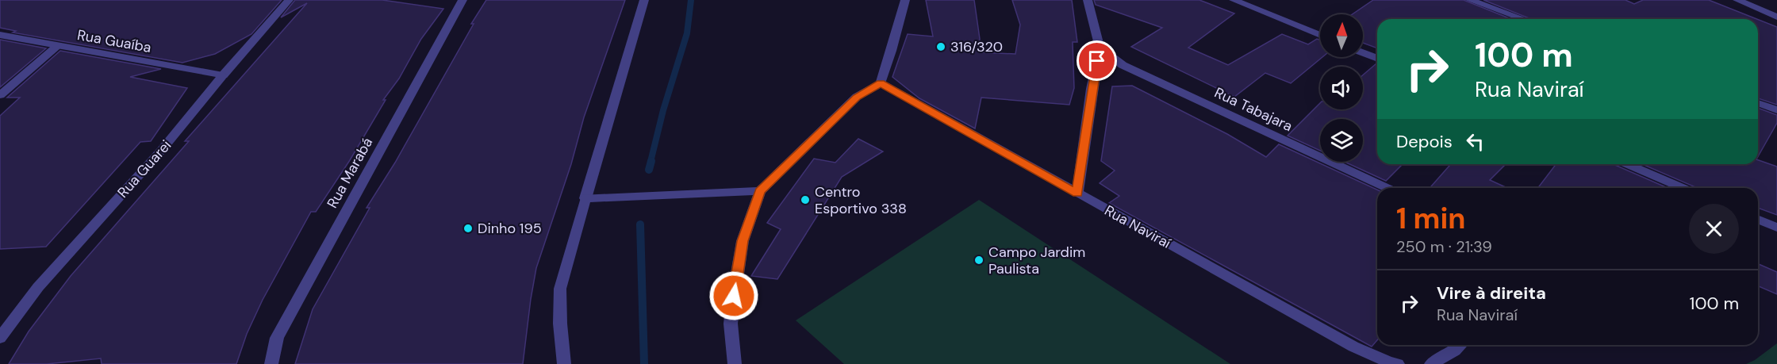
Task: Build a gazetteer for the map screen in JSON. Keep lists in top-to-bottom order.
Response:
{
  "streets": {
    "street": [
      "Rua Guaíba",
      "Rua Tabajara",
      "Rua Guarei",
      "Rua Marabá",
      "Rua Naviraí"
    ]
  },
  "crossings": [
    ["Rua Guaíba", "Rua Guarei"]
  ],
  "places": [
    "316/320",
    "Centro Esportivo 338",
    "Dinho 195",
    "Campo Jardim Paulista"
  ],
  "north": "top",
  "page": {
    "turn": ["100 m", "Rua Naviraí"],
    "then": "Depois",
    "heading": ["1 min", "250 m · 21:39"],
    "list": [
      {
        "name": "Vire à direita",
        "note": "Rua Naviraí",
        "value": "100 m"
      }
    ]
  }
}
